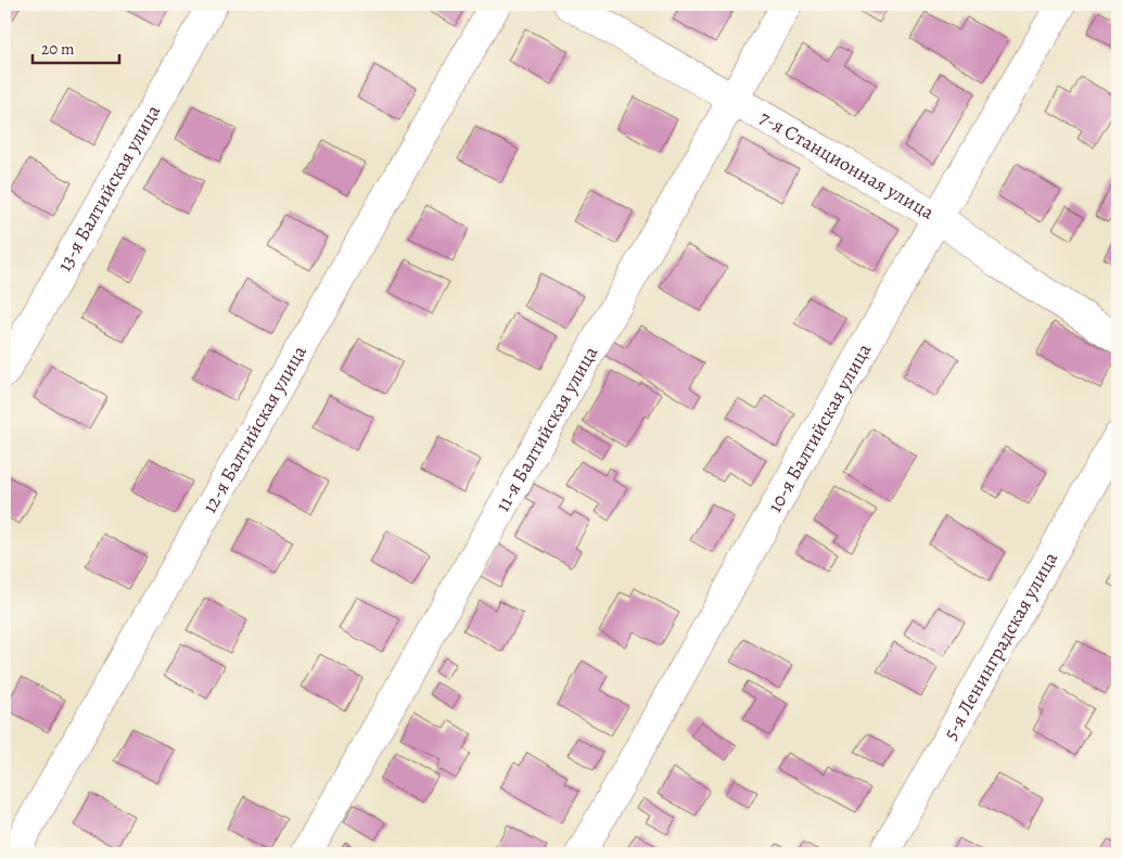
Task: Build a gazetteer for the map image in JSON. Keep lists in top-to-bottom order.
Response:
{
  "streets": {
    "street": [
      "7-я Станционная улица",
      "13-я Балтийская улица",
      "10-я Балтийская улица",
      "12-я Балтийская улица",
      "11-я Балтийская улица",
      "5-я Ленинградская улица"
    ]
  },
  "crossings": [
    ["7-я Станционная улица", "10-я Балтийская улица"],
    ["7-я Станционная улица", "11-я Балтийская улица"]
  ],
  "scale_bar": "20 m"
}
